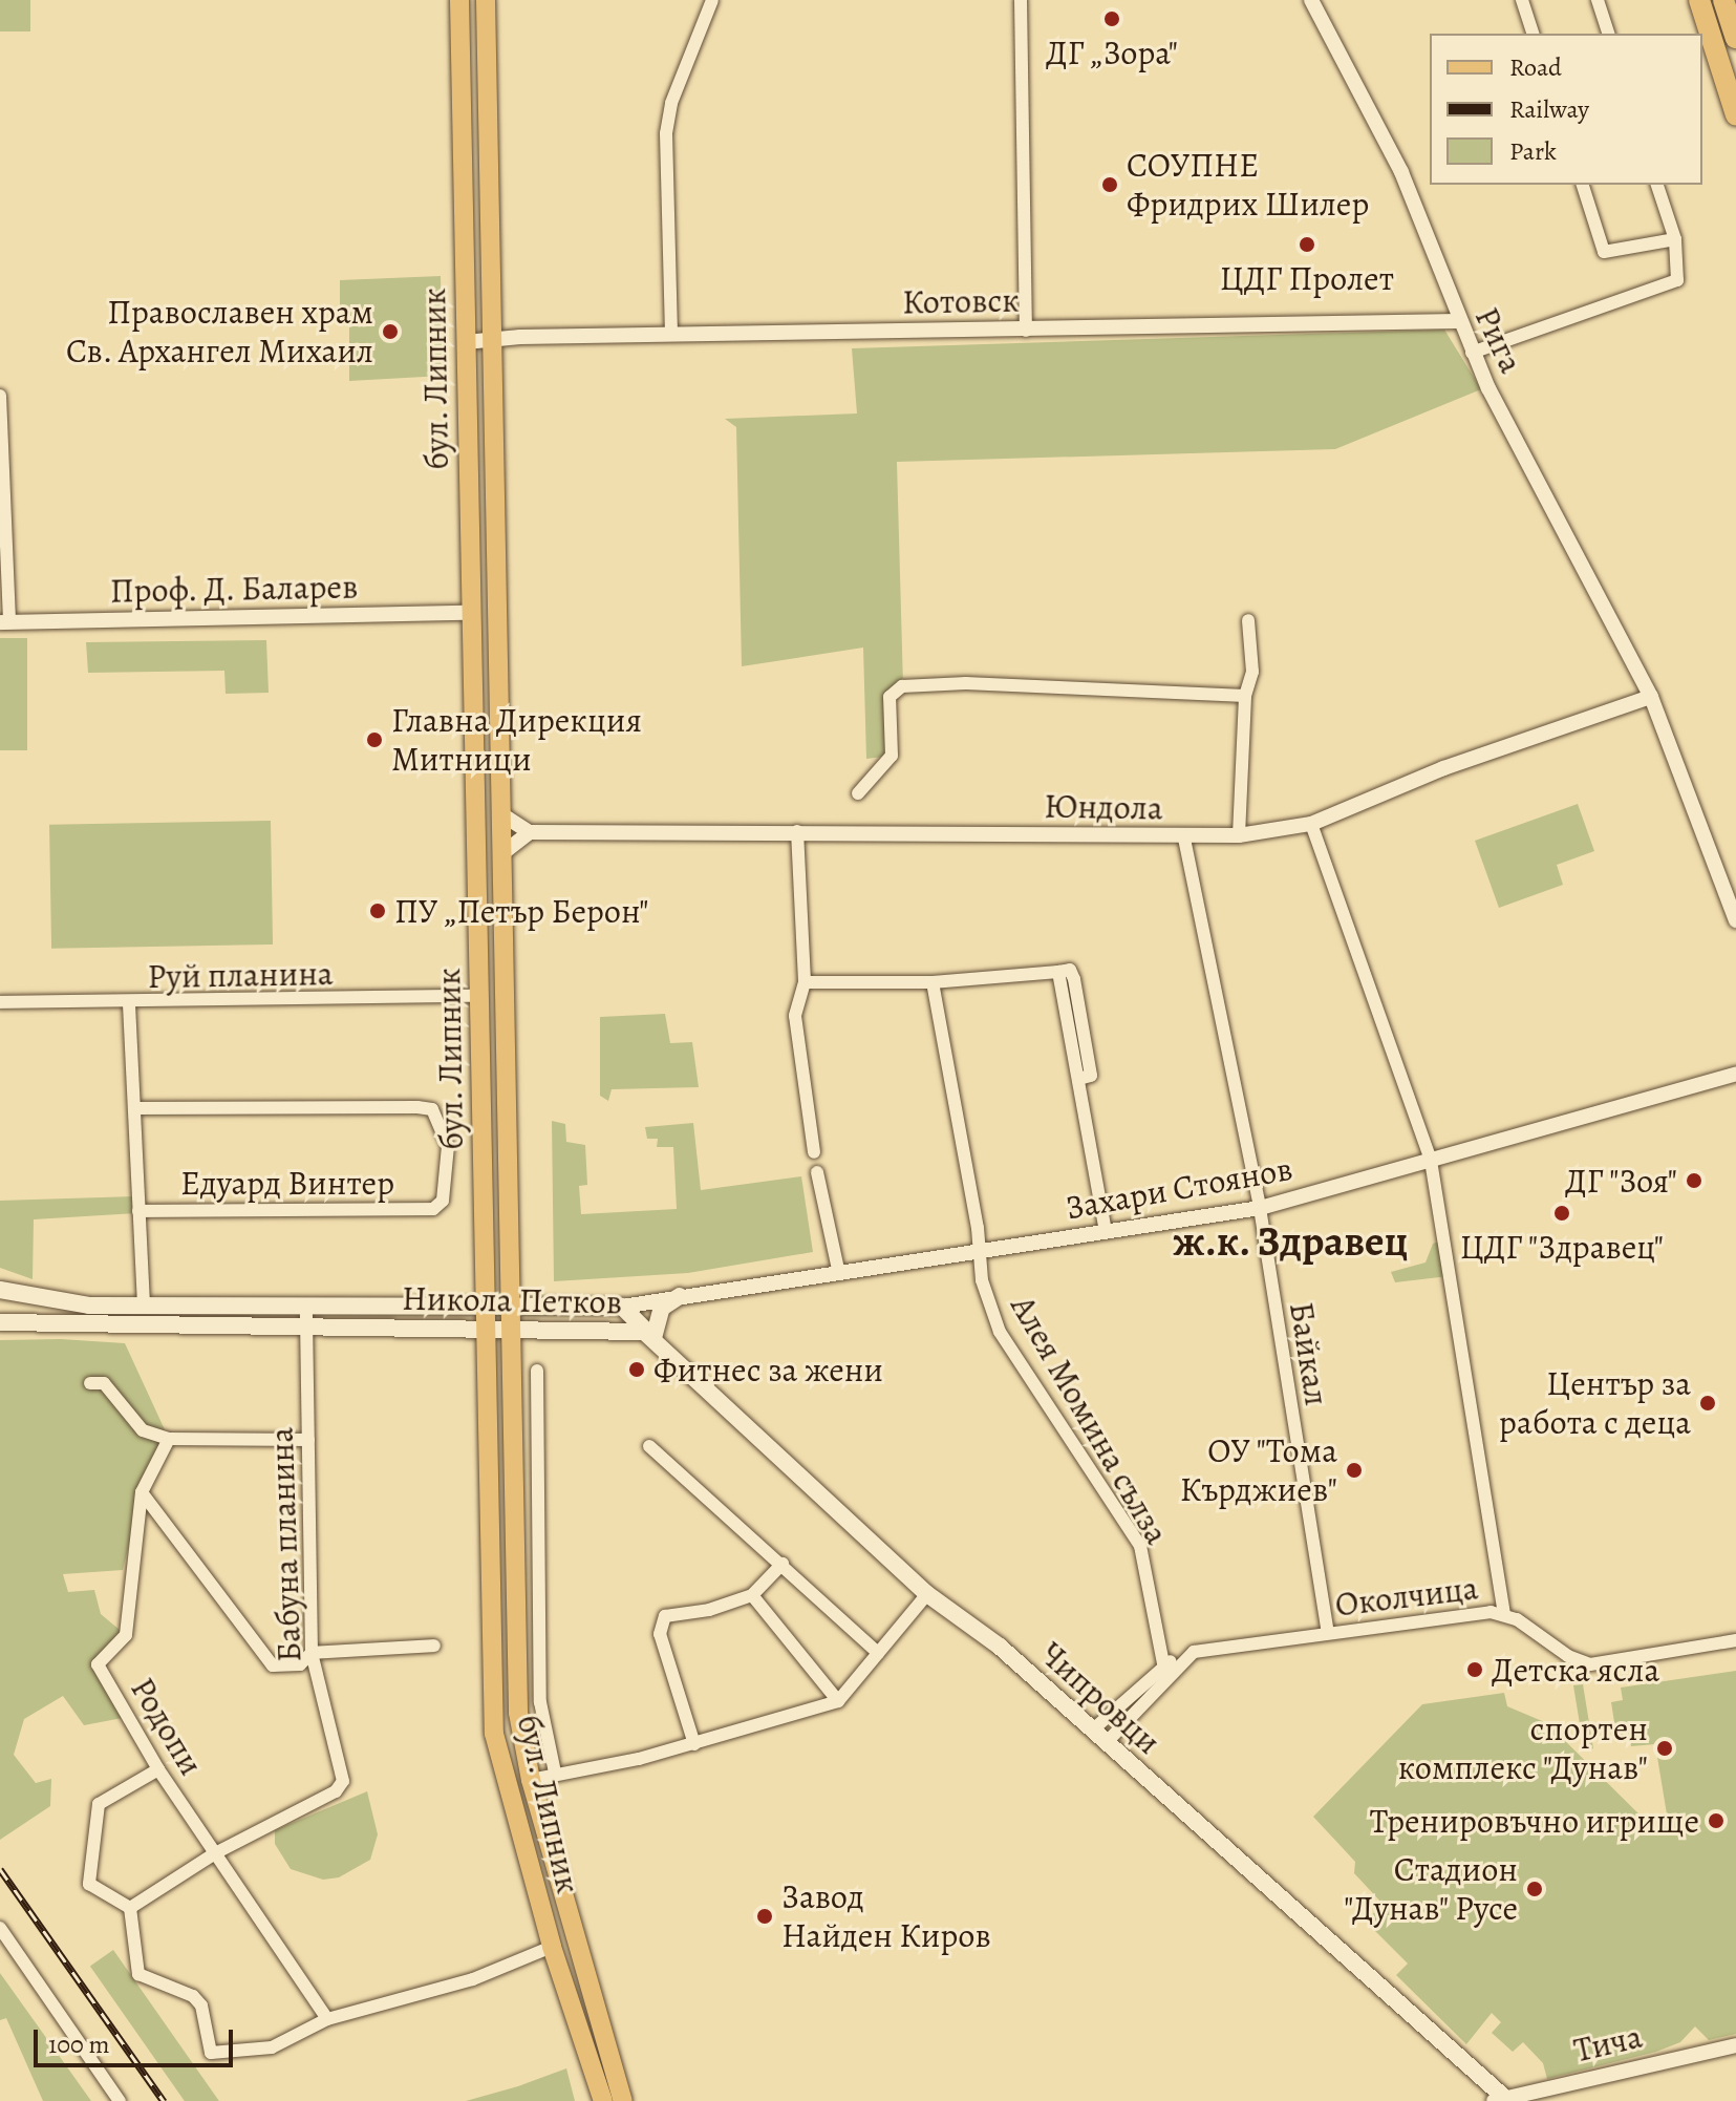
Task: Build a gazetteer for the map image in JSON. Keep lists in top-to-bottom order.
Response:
{
  "streets": {
    "main road": ["бул. Липник", "Никола Петков", "Чипровци"],
    "street": [
      "Котовск",
      "Рига",
      "Проф. Д. Баларев",
      "Юндола",
      "Руй планина",
      "Едуард Винтер",
      "Захари Стоянов",
      "Байкал",
      "Алея Момина сълза",
      "Бабуна планина",
      "Околчица",
      "Родопи",
      "Тича"
    ]
  },
  "crossings": [
    ["Котовск", "Рига"],
    ["Котовск", "бул. Липник"],
    ["Рига", "Юндола"],
    ["бул. Липник", "Проф. Д. Баларев"],
    ["бул. Липник", "Руй планина"],
    ["бул. Липник", "Никола Петков"],
    ["Юндола", "Байкал"],
    ["Захари Стоянов", "Никола Петков"],
    ["Захари Стоянов", "Байкал"],
    ["Захари Стоянов", "Алея Момина сълза"],
    ["Никола Петков", "Бабуна планина"],
    ["Никола Петков", "Чипровци"],
    ["Байкал", "Околчица"],
    ["Алея Момина сълза", "Околчица"],
    ["Бабуна планина", "Родопи"],
    ["Чипровци", "Тича"]
  ],
  "districts": ["ж.к. Здравец"],
  "places": [
    "ДГ „Зора\"",
    "СОУПНЕ Фридрих Шилер",
    "ЦДГ Пролет",
    "Православен храм Св. Архангел Михаил",
    "Главна Дирекция Митници",
    "ПУ „Петър Берон\"",
    "ДГ \"Зоя\"",
    "ЦДГ \"Здравец\"",
    "Фитнес за жени",
    "Център за работа с деца",
    "ОУ \"Тома Кърджиев\"",
    "Детска ясла",
    "спортен комплекс \"Дунав\"",
    "Тренировъчно игрище",
    "Стадион \"Дунав\" Русе",
    "Завод Найден Киров"
  ],
  "legend": ["Road", "Railway", "Park"],
  "scale_bar": "100 m"
}
